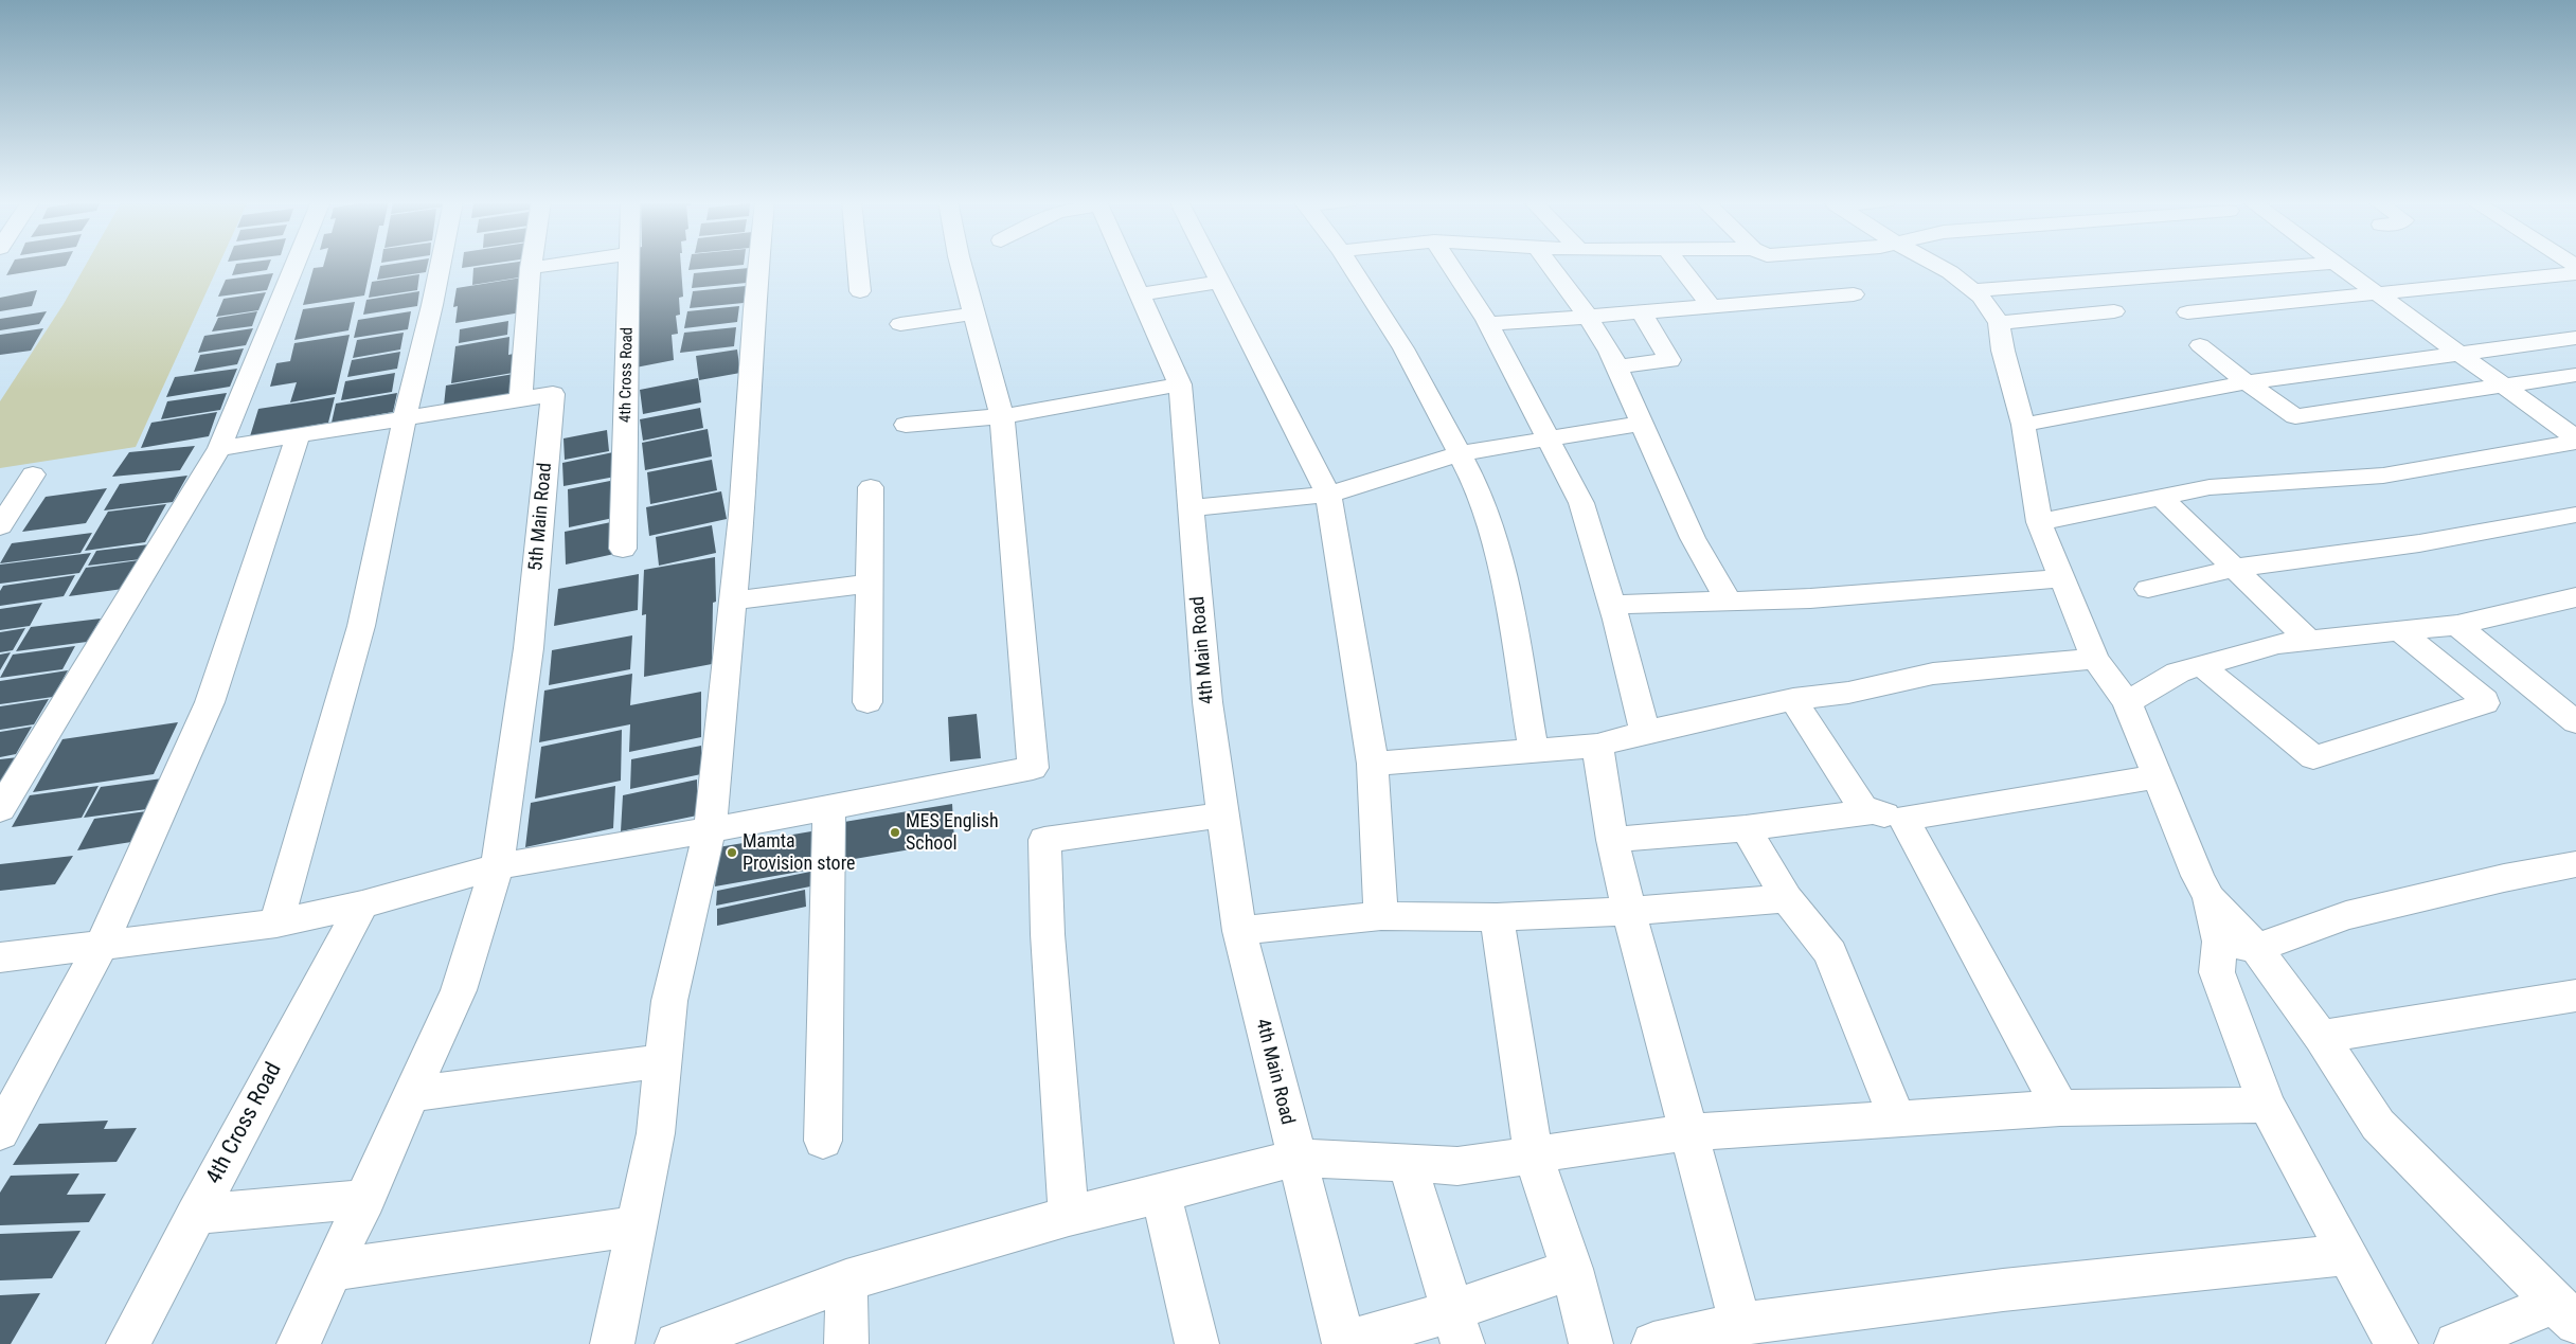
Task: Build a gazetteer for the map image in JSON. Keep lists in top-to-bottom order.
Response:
{
  "streets": {
    "street": ["4th Cross Road", "5th Main Road", "4th Main Road"]
  },
  "places": ["MES English School", "Mamta Provision store"]
}
